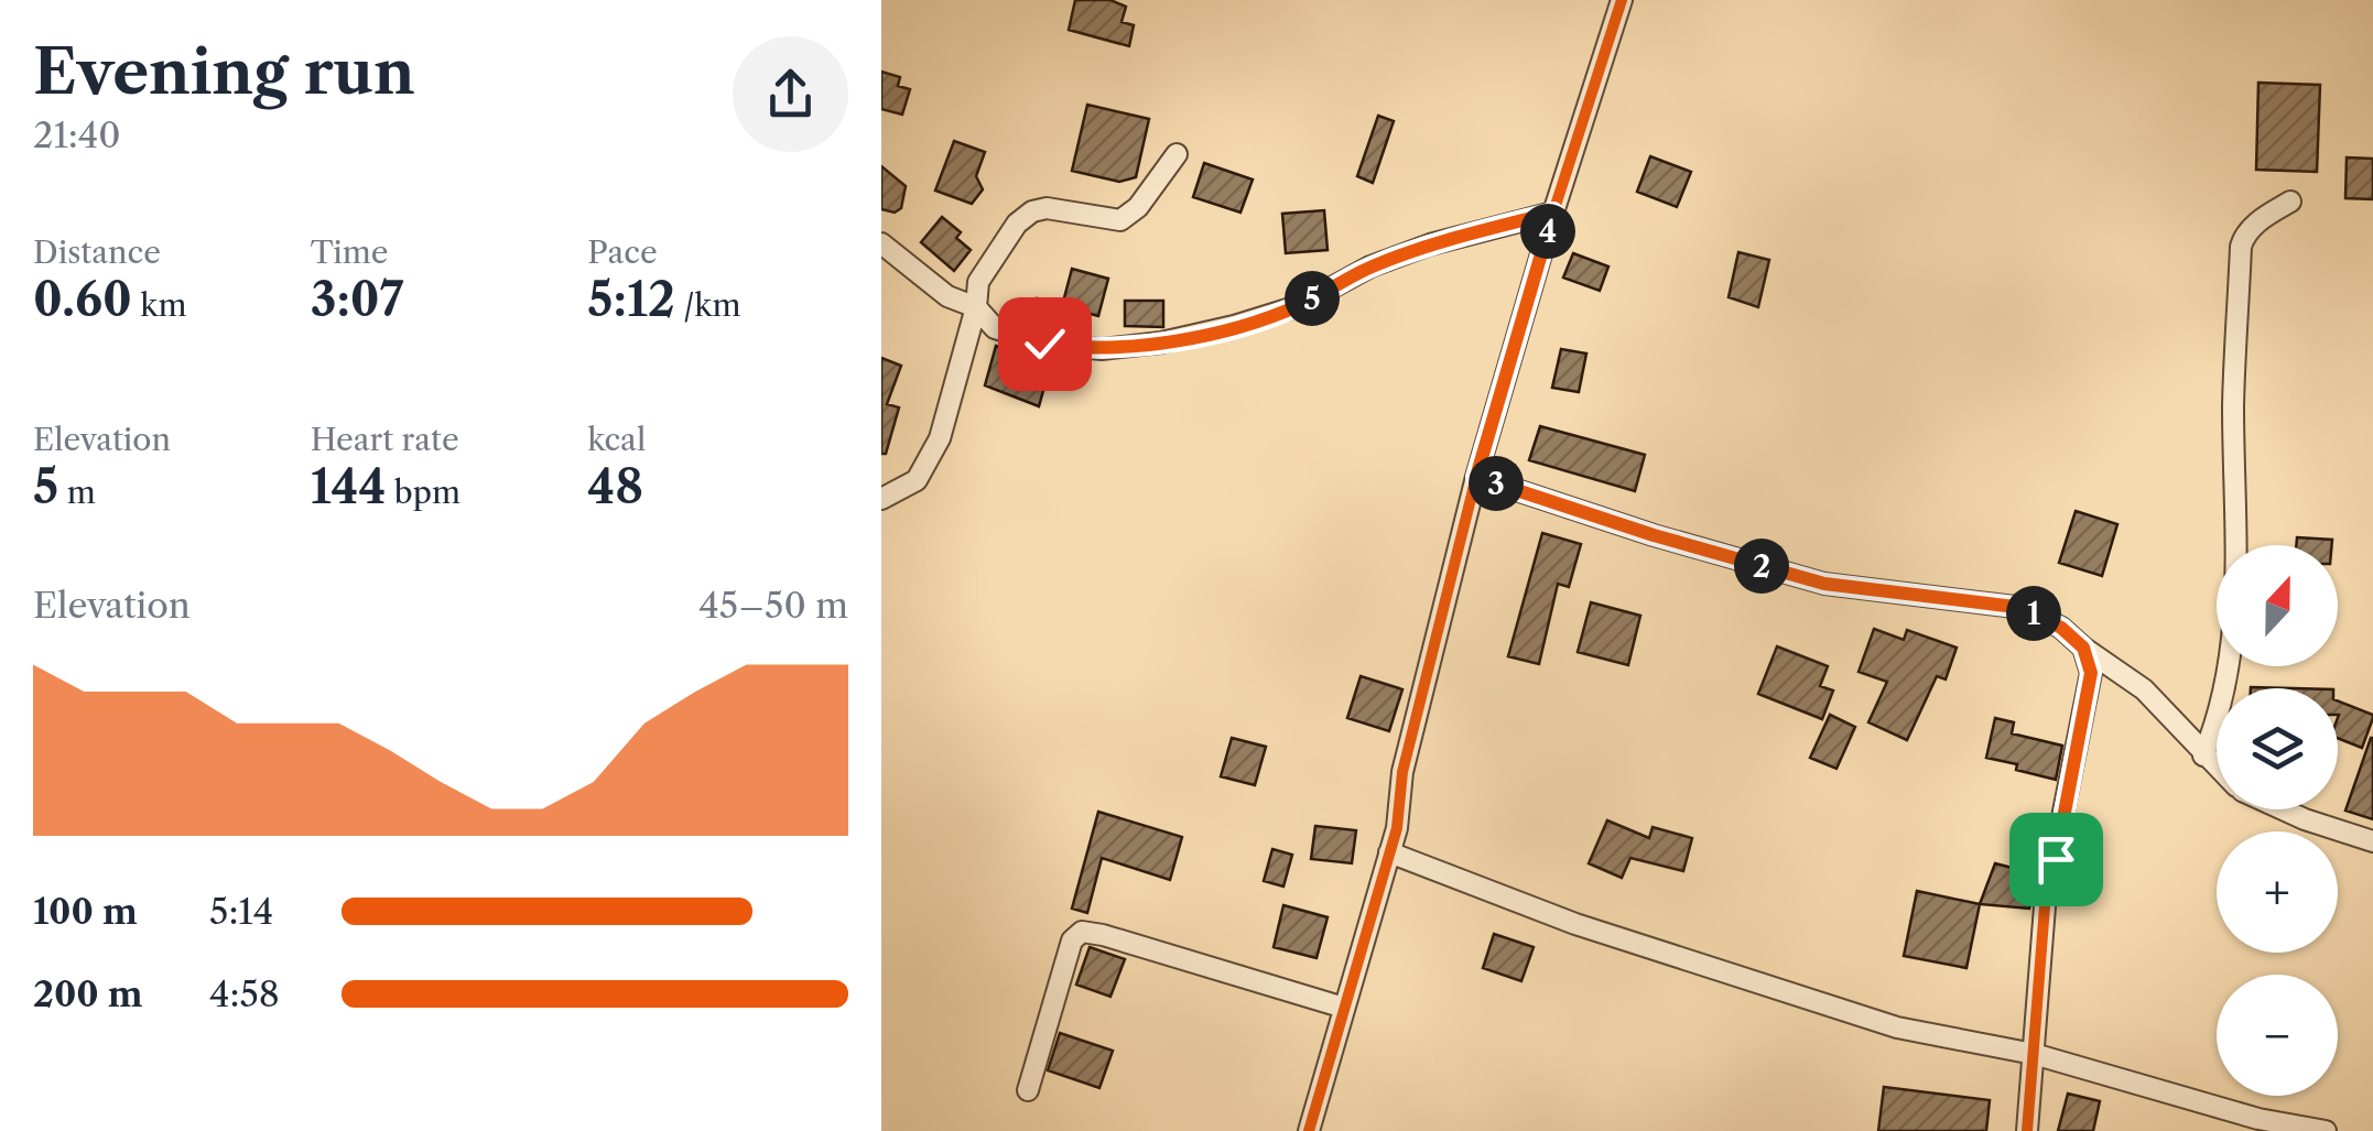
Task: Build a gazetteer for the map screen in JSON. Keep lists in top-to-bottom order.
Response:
{
  "north": "top",
  "page": {
    "heading": ["Evening run", "21:40"],
    "stats": [
      ["Distance", "0.60 km"],
      ["Time", "3:07"],
      ["Pace", "5:12 /km"],
      ["Elevation", "5 m"],
      ["Heart rate", "144 bpm"],
      ["kcal", "48"]
    ],
    "pins": [
      "4",
      "5",
      "3",
      "2",
      "1"
    ],
    "map_buttons": ["+", "−"],
    "chart": ["Elevation", "45–50 m"],
    "list": [
      {
        "name": "100 m",
        "note": "5:14"
      },
      {
        "name": "200 m",
        "note": "4:58"
      }
    ]
  }
}
